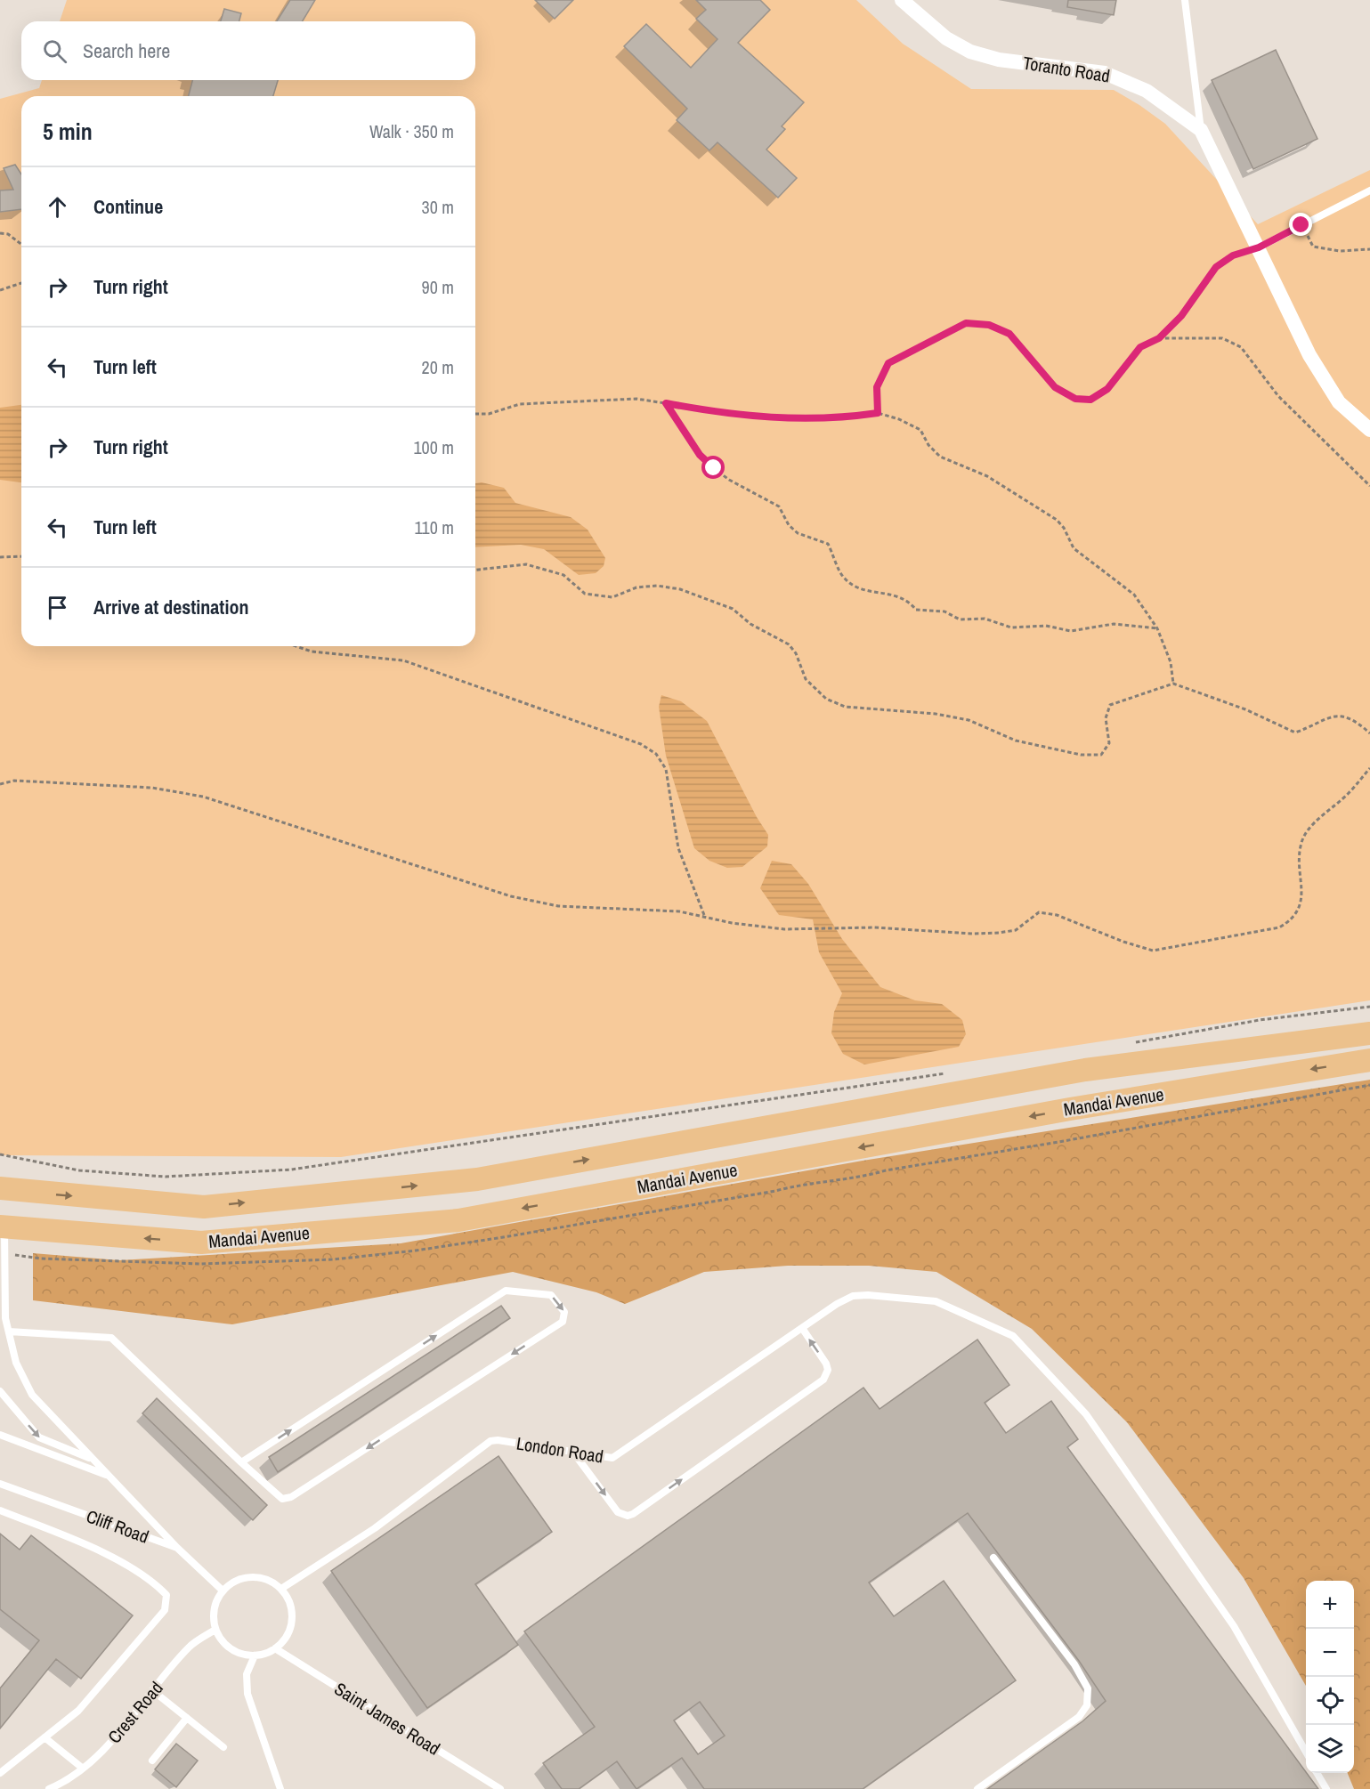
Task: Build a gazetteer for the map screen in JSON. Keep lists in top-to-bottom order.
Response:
{
  "streets": {
    "main road": ["Mandai Avenue"],
    "street": ["Toranto Road"],
    "lane": [
      "London Road",
      "Cliff Road",
      "Crest Road",
      "Saint James Road"
    ]
  },
  "crossings": [
    ["London Road", "Cliff Road"],
    ["London Road", "Crest Road"],
    ["London Road", "Saint James Road"],
    ["Cliff Road", "Crest Road"],
    ["Cliff Road", "Saint James Road"],
    ["Crest Road", "Saint James Road"]
  ],
  "page": {
    "search": "Search here",
    "heading": ["5 min", "Walk · 350 m"],
    "list": [
      ["Continue", "30 m"],
      ["Turn right", "90 m"],
      ["Turn left", "20 m"],
      ["Turn right", "100 m"],
      ["Turn left", "110 m"],
      "Arrive at destination"
    ],
    "map_buttons": ["+", "−"]
  }
}
